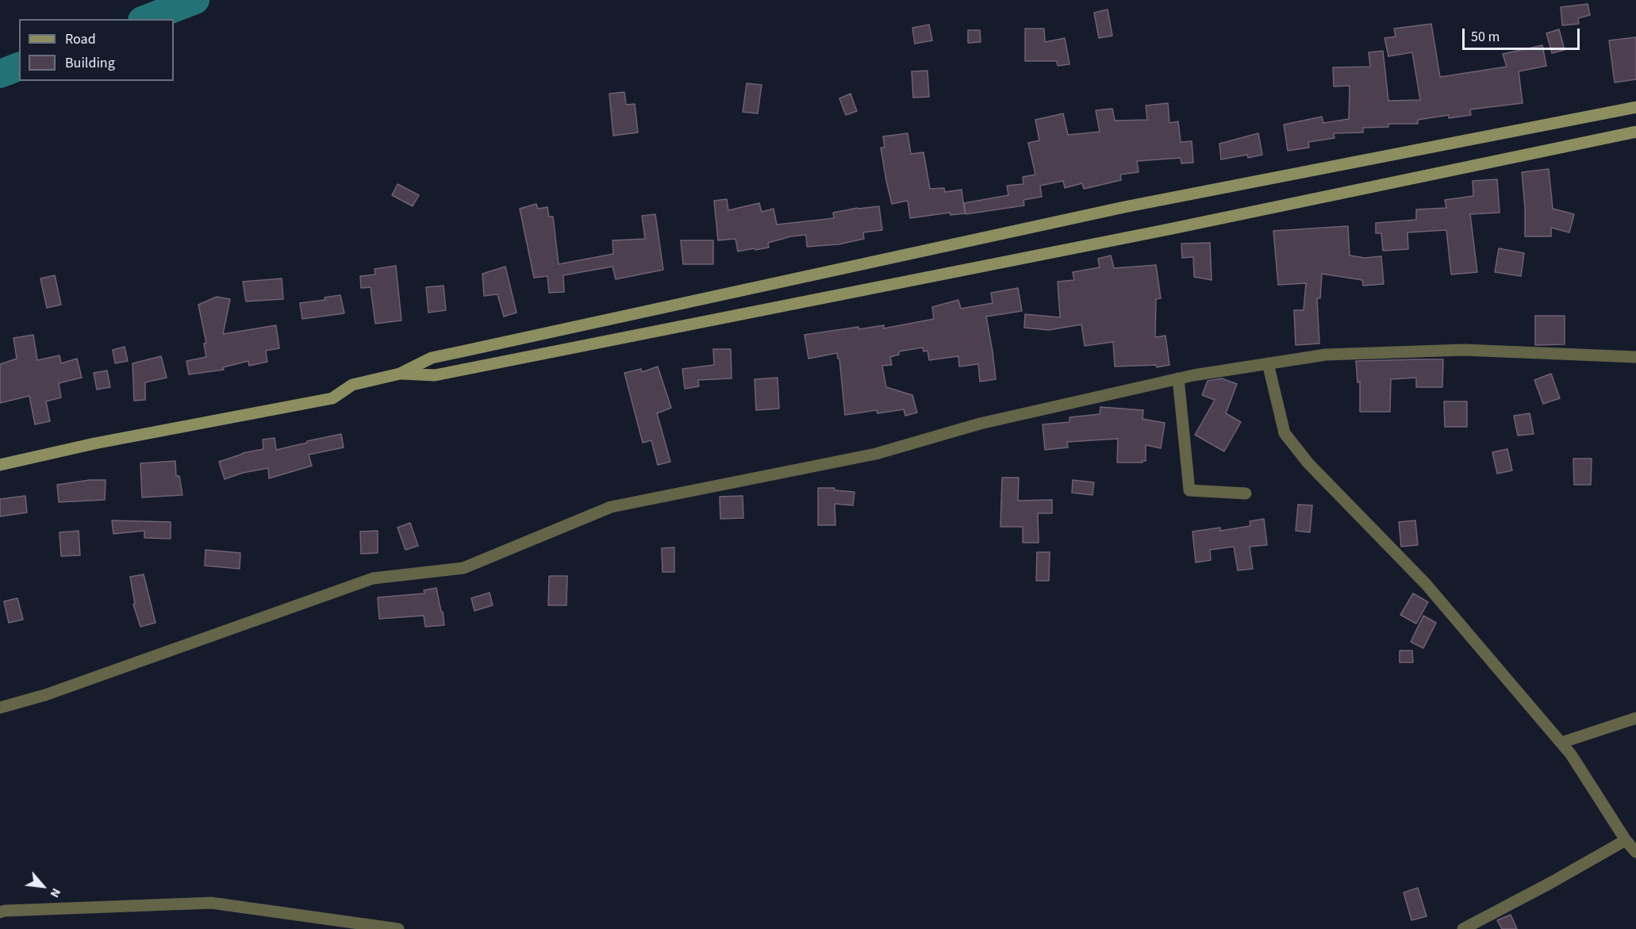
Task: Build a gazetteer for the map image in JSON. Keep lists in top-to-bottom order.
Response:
{
  "legend": ["Road", "Building"],
  "scale_bar": "50 m",
  "north": "bottom right"
}
